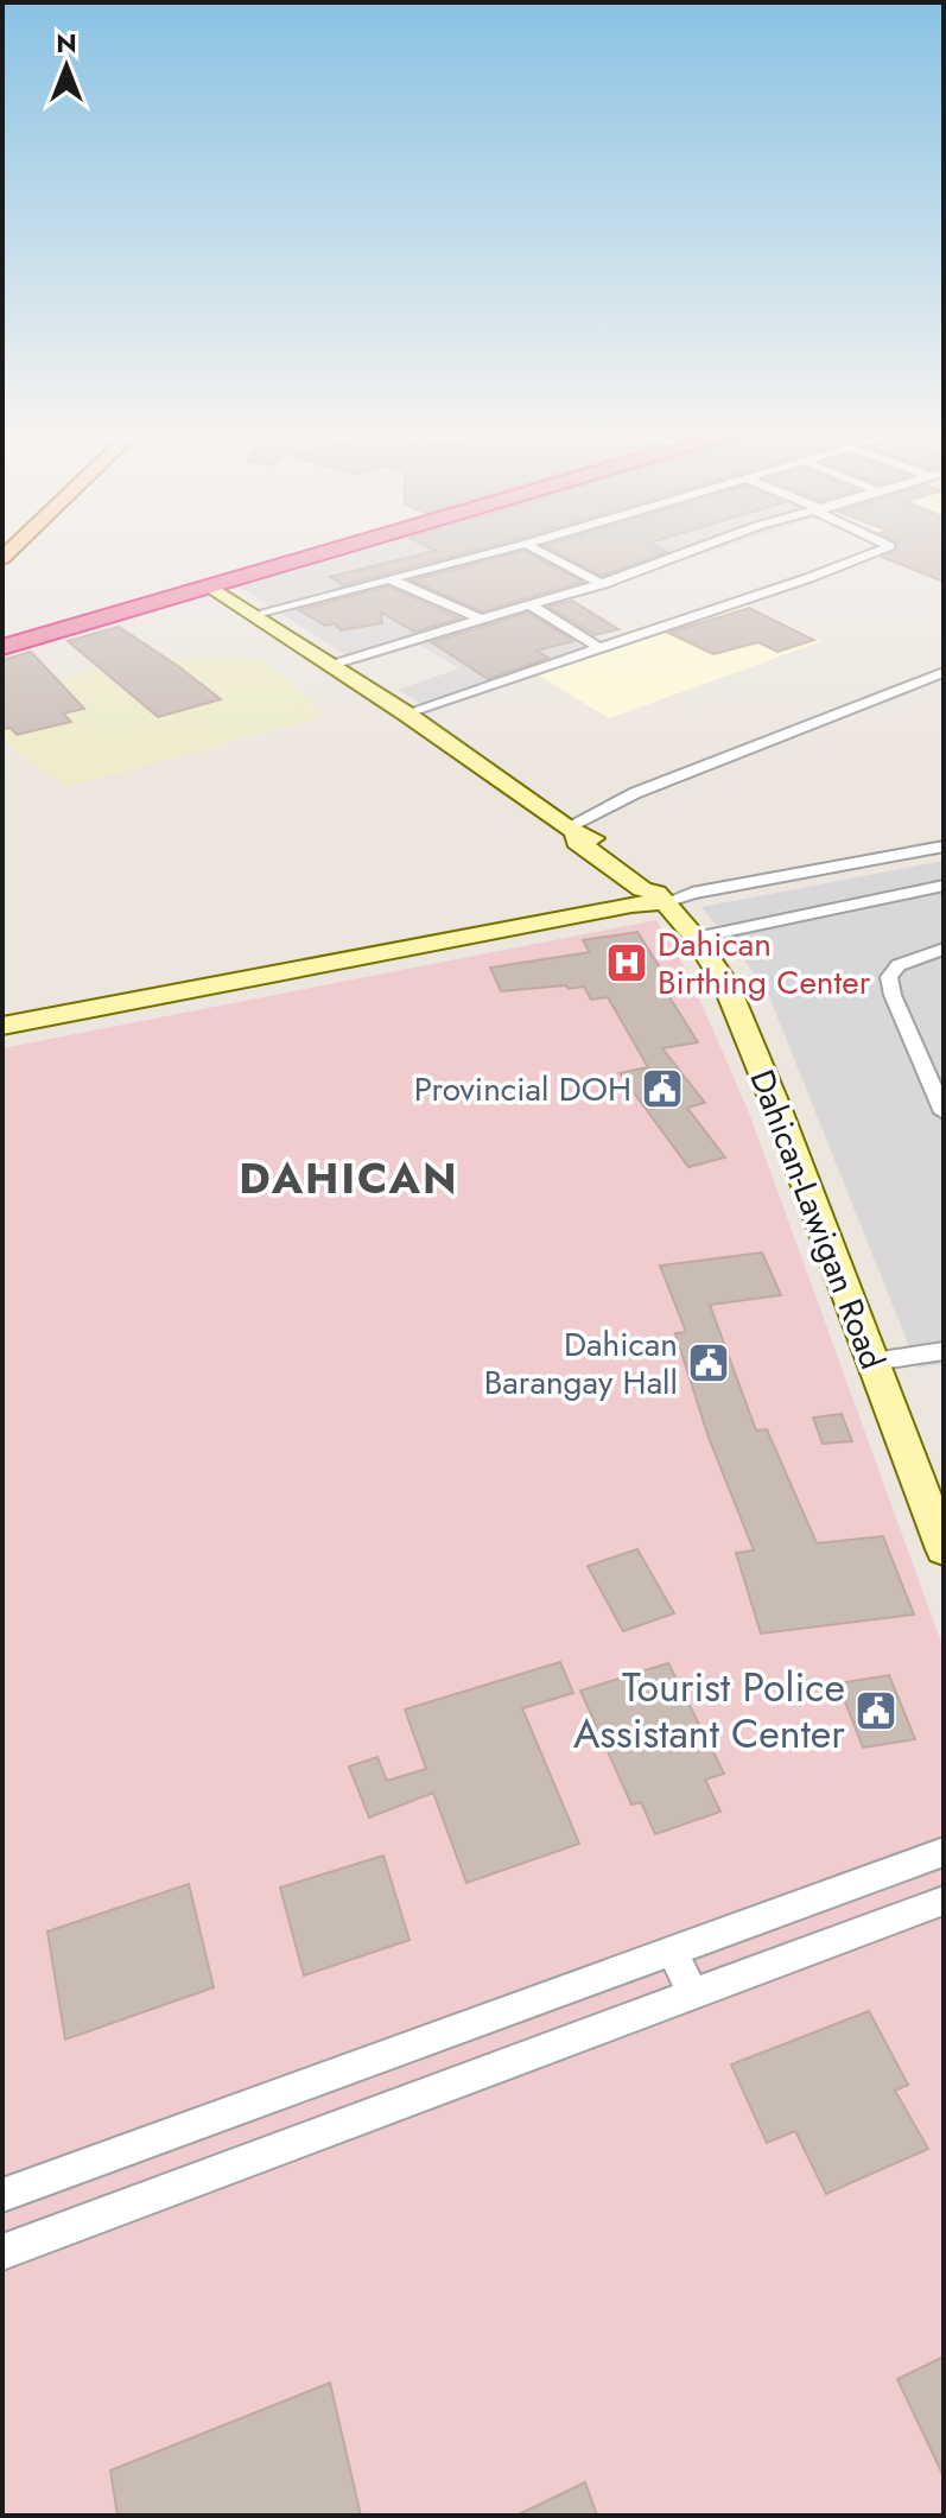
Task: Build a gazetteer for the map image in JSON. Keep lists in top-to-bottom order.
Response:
{
  "streets": {
    "main road": ["Dahican-Lawigan Road"]
  },
  "districts": ["DAHICAN"],
  "places": {
    "hospital": ["Dahican Birthing Center"],
    "public building": ["Provincial DOH", "Dahican Barangay Hall", "Tourist Police Assistant Center"]
  },
  "north": "top"
}
